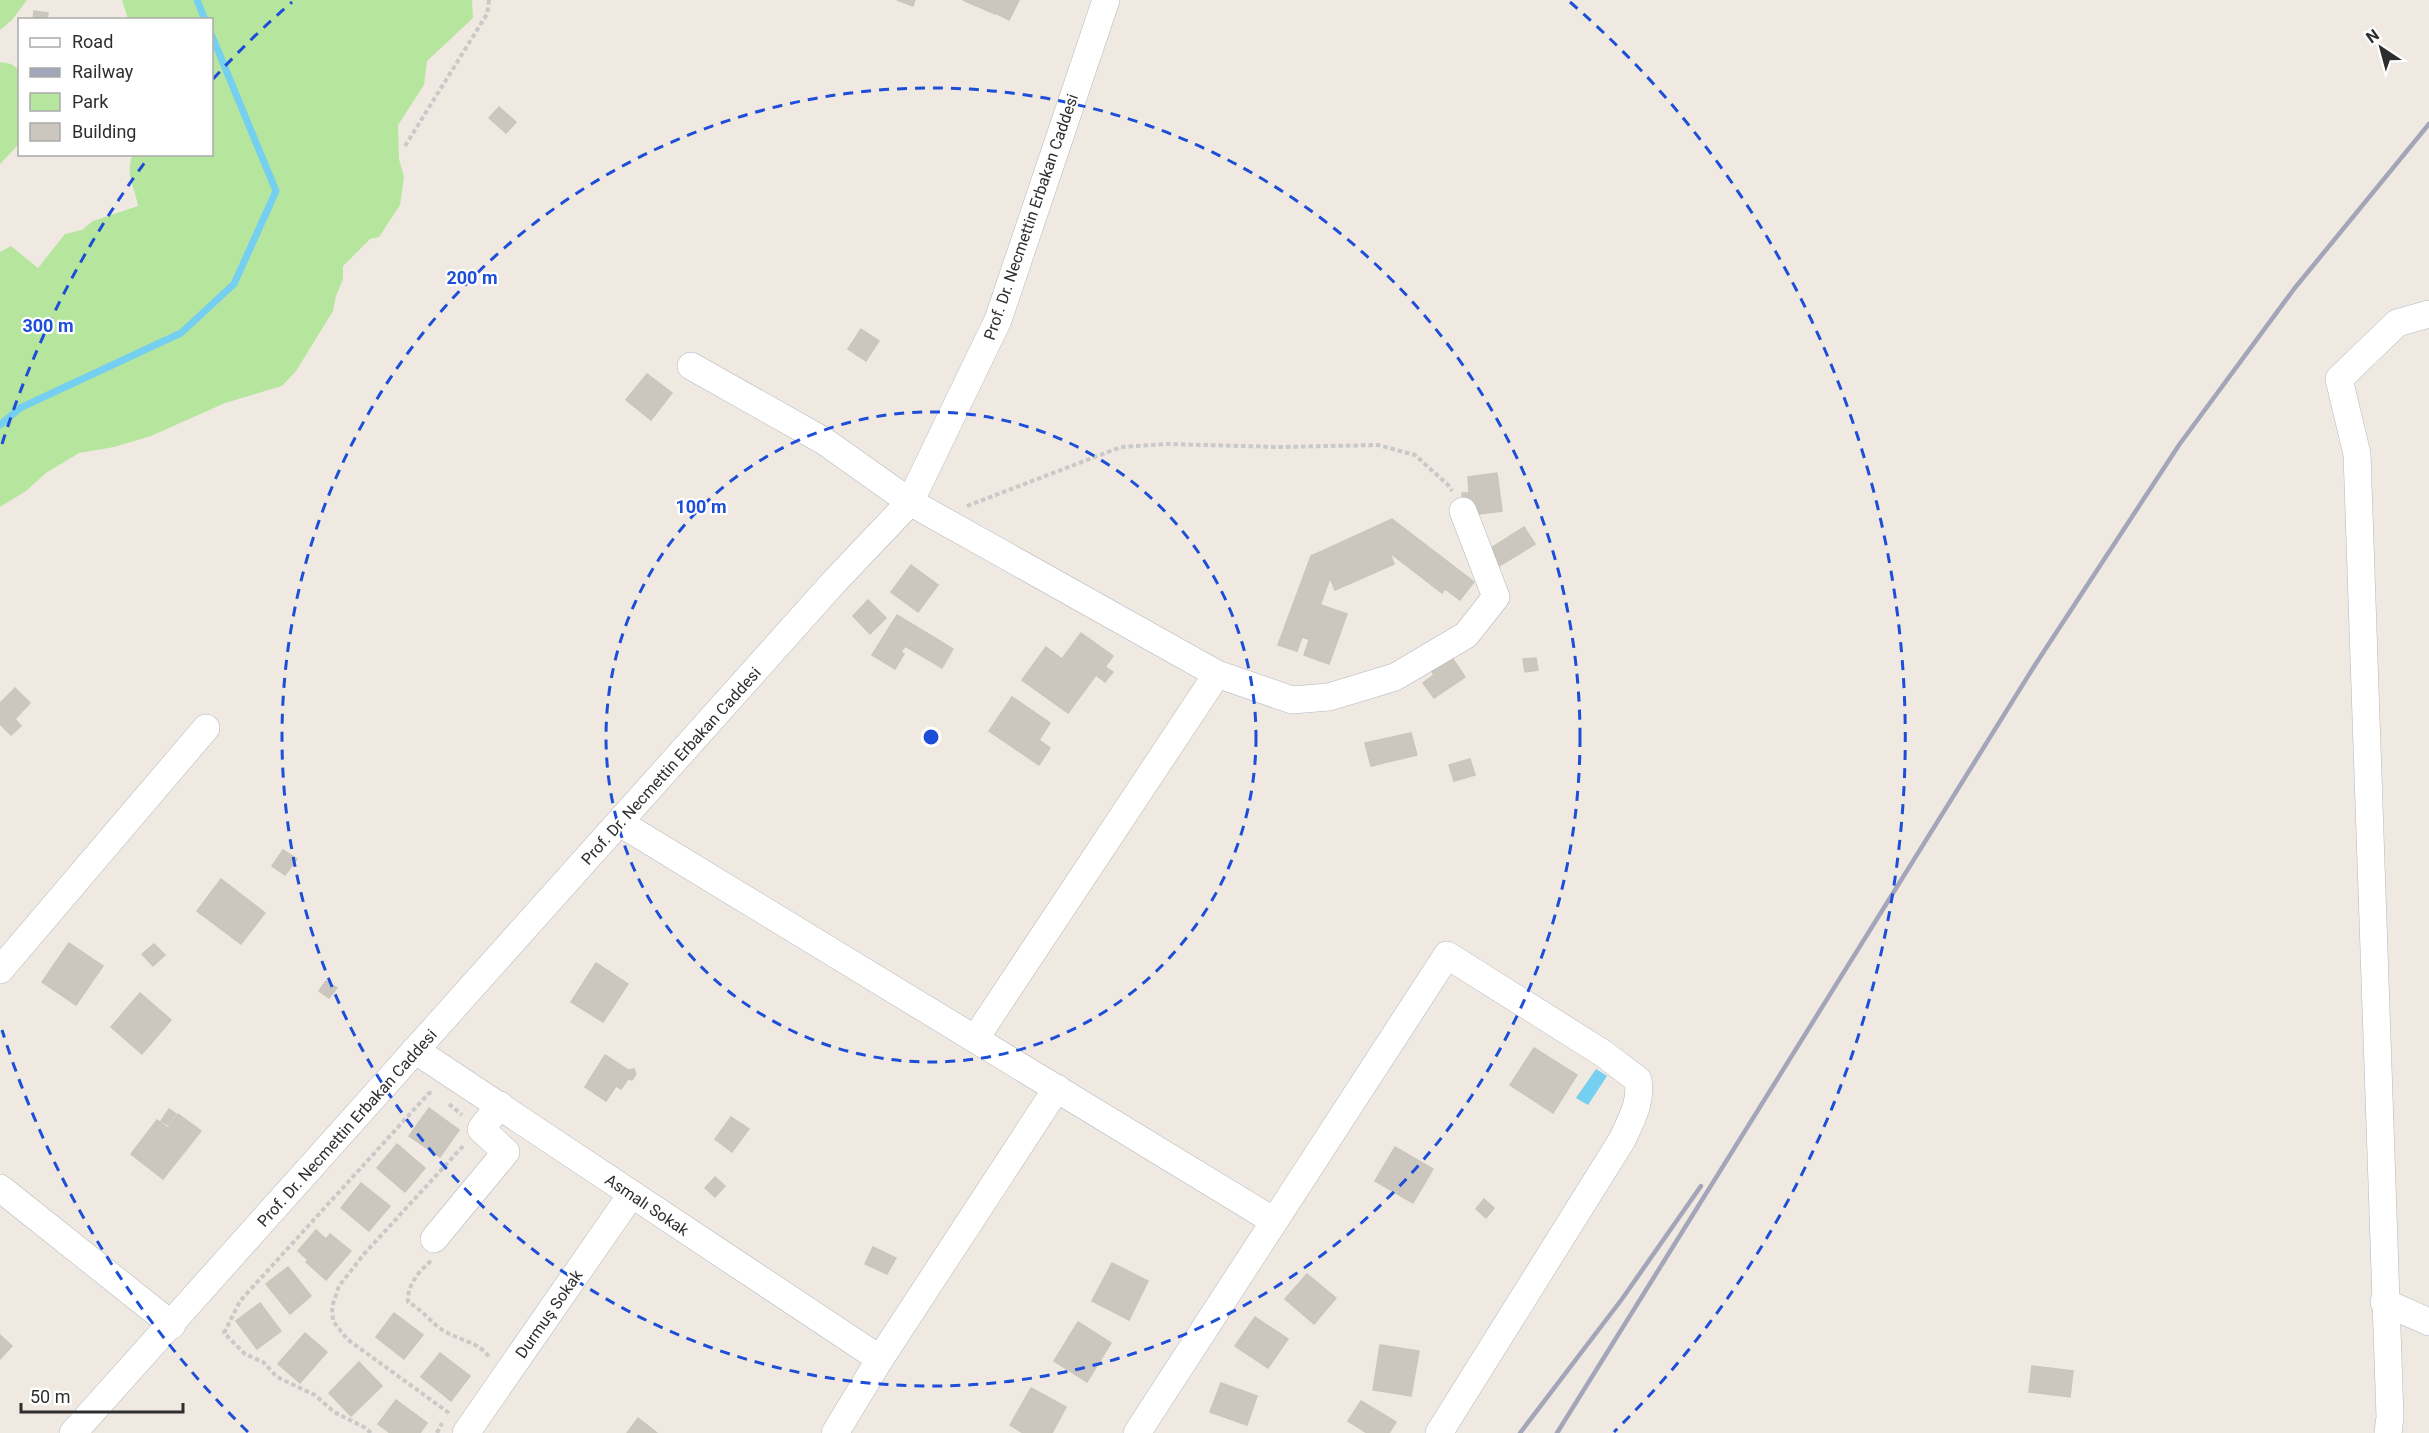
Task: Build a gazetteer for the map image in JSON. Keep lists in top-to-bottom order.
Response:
{
  "streets": {
    "street": ["Prof. Dr. Necmettin Erbakan Caddesi", "Asmalı Sokak", "Durmuş Sokak"]
  },
  "crossings": [
    ["Prof. Dr. Necmettin Erbakan Caddesi", "Asmalı Sokak"],
    ["Asmalı Sokak", "Durmuş Sokak"]
  ],
  "legend": [
    "Road",
    "Railway",
    "Park",
    "Building"
  ],
  "scale_bar": "50 m",
  "north": "top left",
  "rings": ["200 m", "300 m", "100 m"]
}
